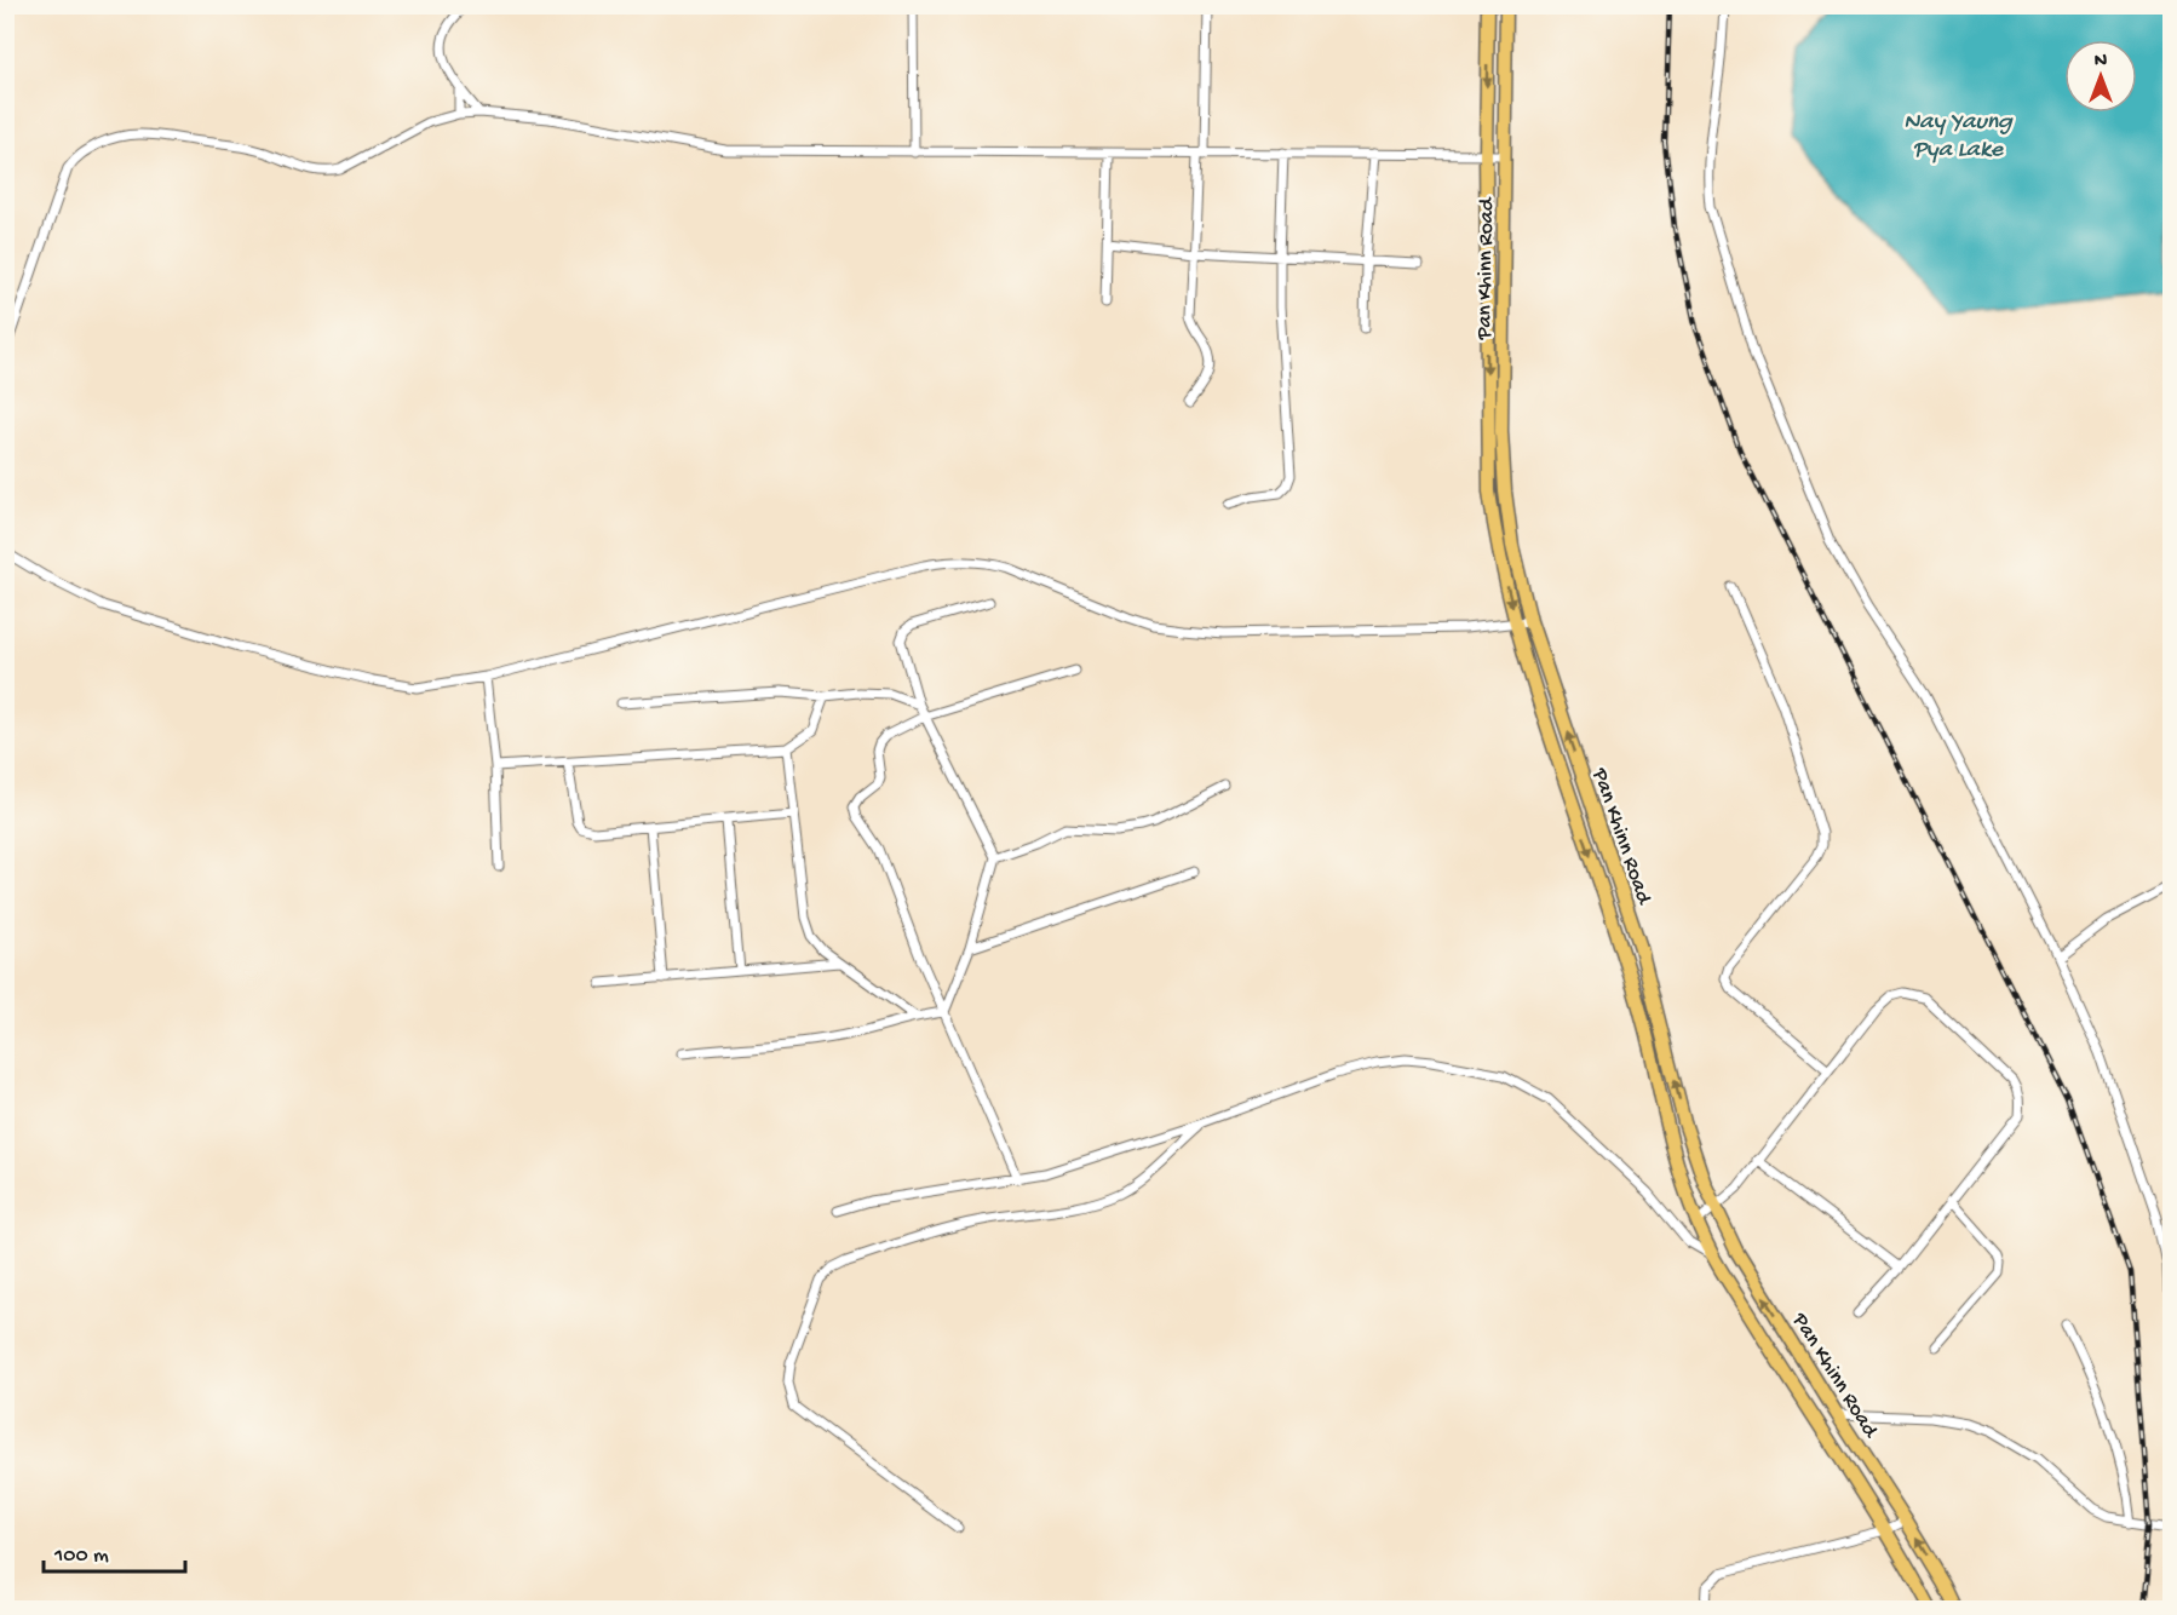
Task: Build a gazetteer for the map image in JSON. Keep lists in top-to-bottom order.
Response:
{
  "streets": {
    "main road": ["Pan Khinn Road"]
  },
  "water": ["Nay Yaung Pya Lake"],
  "scale_bar": "100 m",
  "north": "top"
}
